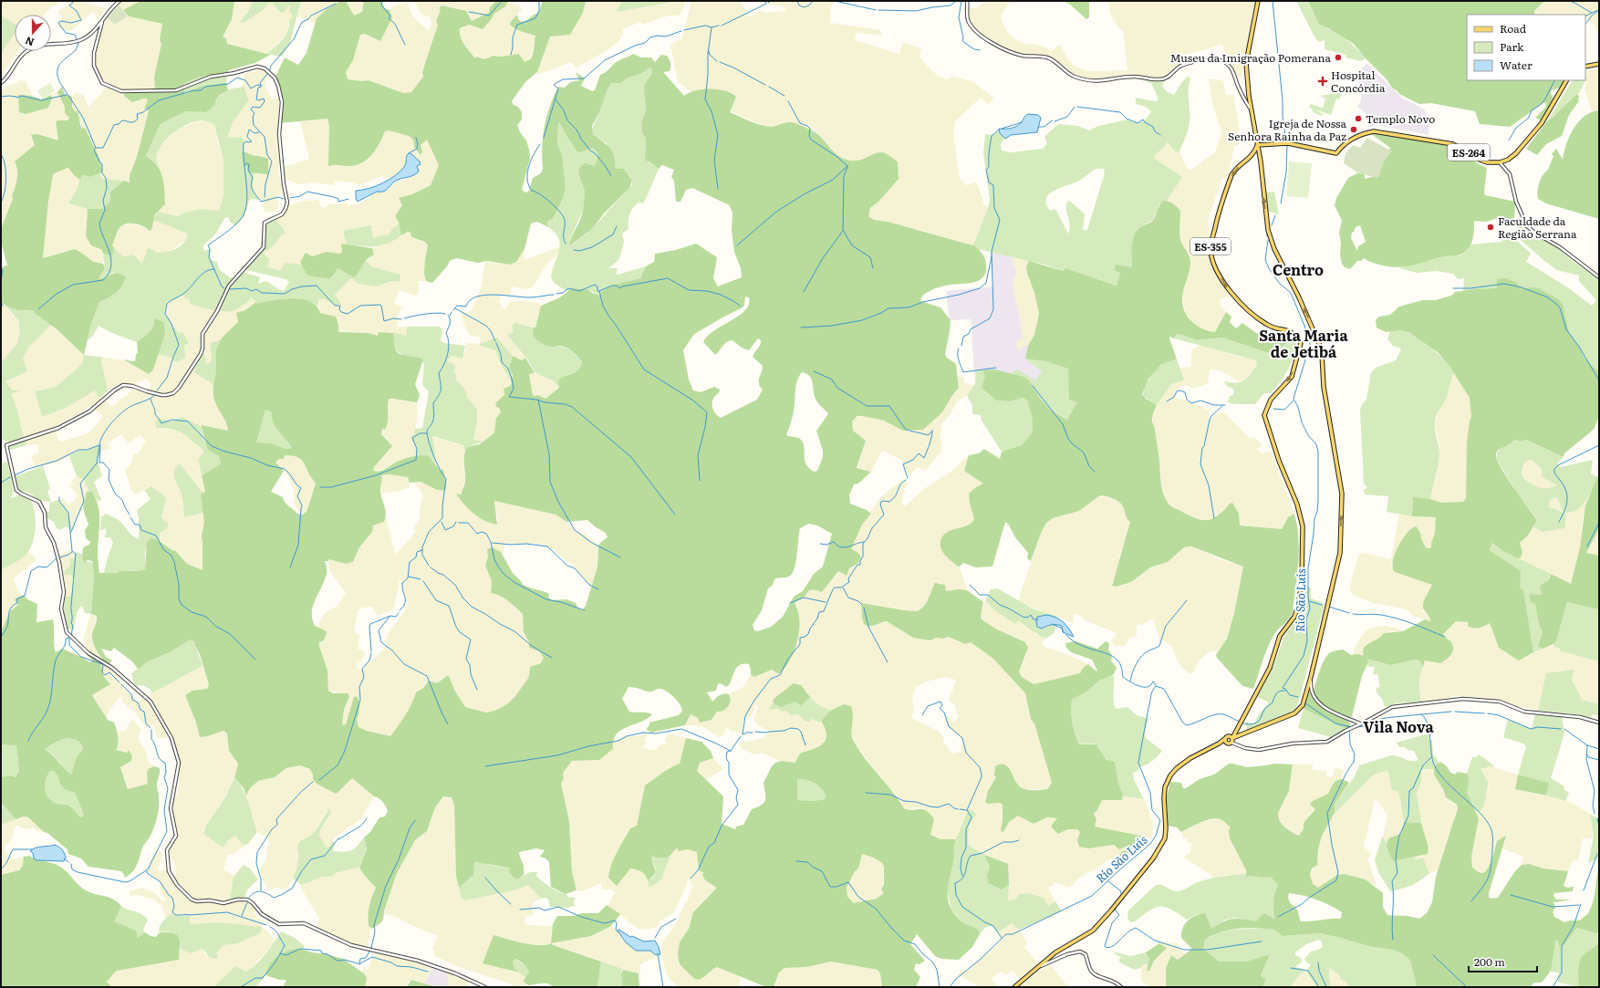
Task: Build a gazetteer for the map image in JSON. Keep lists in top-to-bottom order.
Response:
{
  "streets": {
    "main road": ["ES-264", "ES-355"]
  },
  "crossings": [
    ["ES-264", "ES-355"]
  ],
  "districts": ["Centro", "Santa Maria de Jetibá", "Vila Nova"],
  "water": ["Rio São Luís"],
  "places": {
    "other": [
      "Museu da Imigração Pomerana",
      "Templo Novo",
      "Igreja de Nossa Senhora Rainha da Paz",
      "Faculdade da Região Serrana"
    ],
    "health": ["Hospital Concórdia"]
  },
  "legend": ["Road", "Park", "Water"],
  "scale_bar": "200 m",
  "north": "bottom"
}
